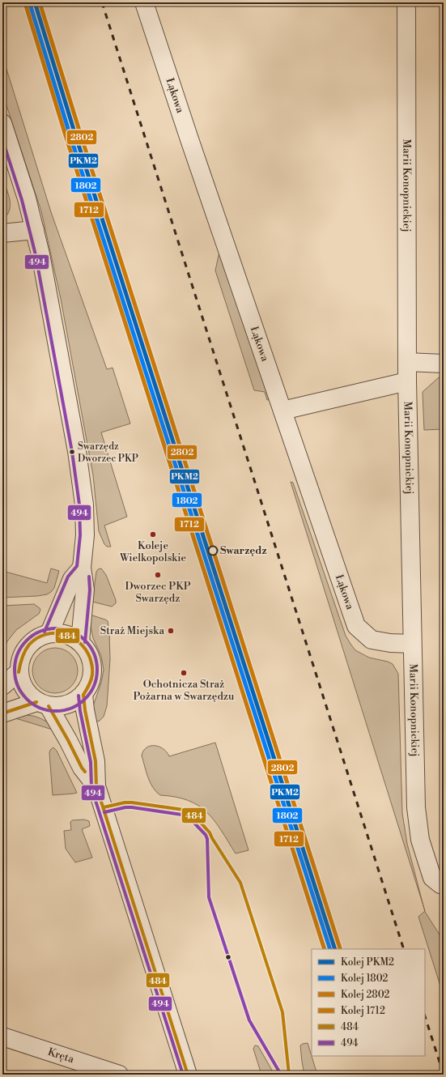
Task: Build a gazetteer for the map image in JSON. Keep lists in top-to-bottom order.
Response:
{
  "streets": {
    "street": ["Łąkowa", "Marii Konopnickiej", "Kręta"]
  },
  "crossings": [
    ["Łąkowa", "Marii Konopnickiej"]
  ],
  "places": [
    "Swarzędz Dworzec PKP",
    "Koleje Wielkopolskie",
    "Swarzędz",
    "Dworzec PKP Swarzędz",
    "Straż Miejska",
    "Ochotnicza Straż Pożarna w Swarzędzu"
  ],
  "lines": [
    "rail line PKM2",
    "rail line 2802",
    "rail line 1802",
    "rail line 1712",
    "transit line 494",
    "transit line 484"
  ],
  "legend": [
    "Kolej PKM2",
    "Kolej 1802",
    "Kolej 2802",
    "Kolej 1712",
    "484",
    "494"
  ]
}
